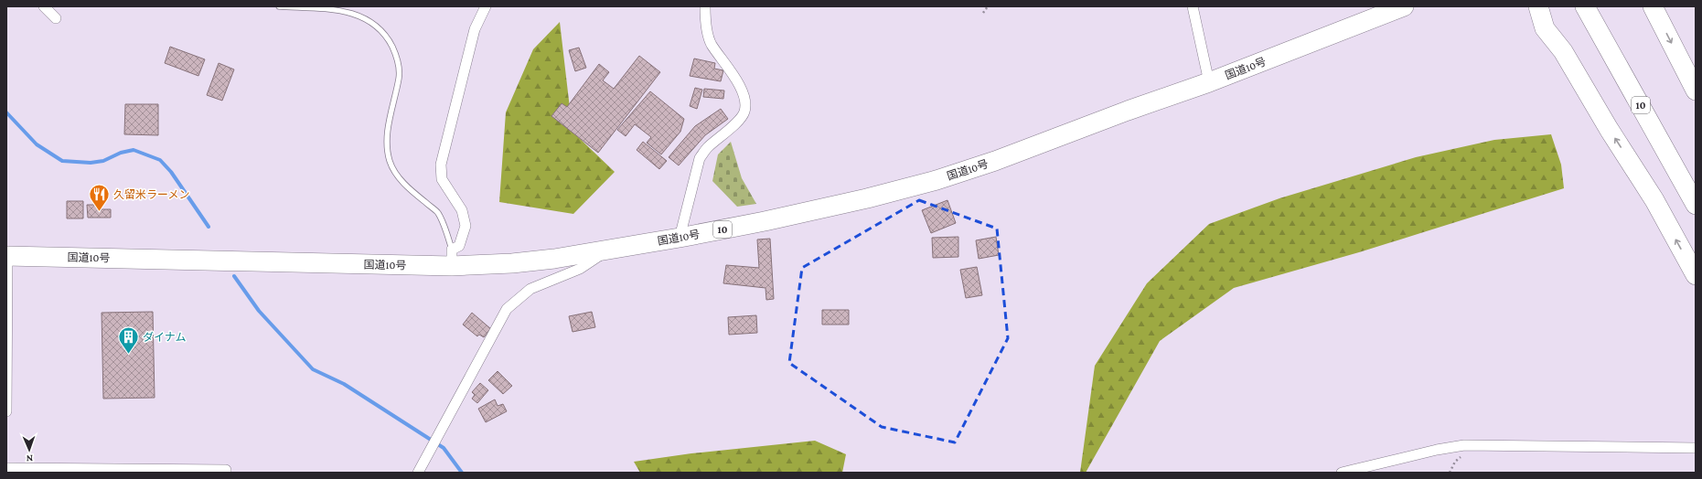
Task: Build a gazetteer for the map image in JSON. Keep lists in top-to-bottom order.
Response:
{
  "streets": {
    "highway": ["国道10号", "10"]
  },
  "places": {
    "restaurant": ["久留米ラーメン"],
    "building": ["ダイナム"]
  },
  "north": "bottom"
}
